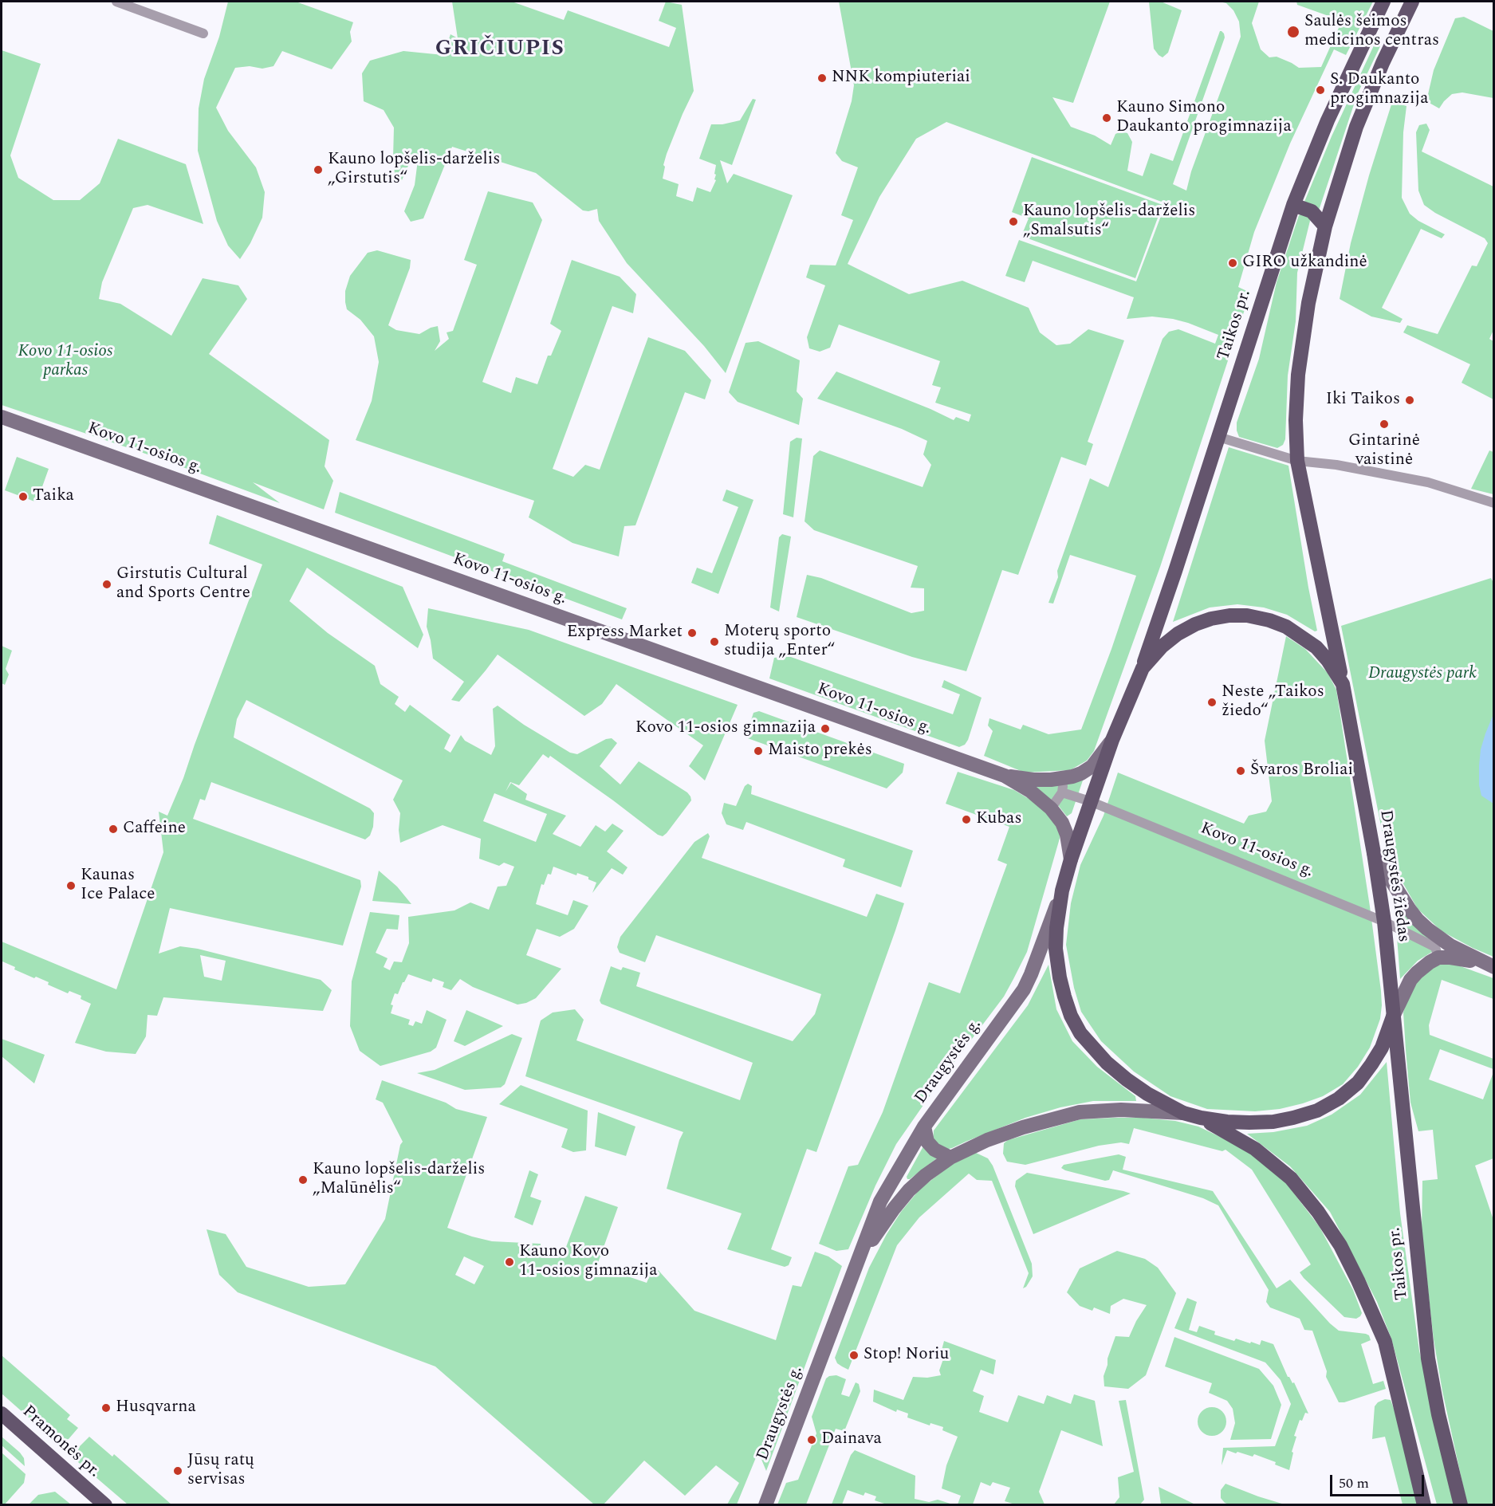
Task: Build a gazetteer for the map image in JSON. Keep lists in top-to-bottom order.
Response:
{
  "streets": {
    "main road": [
      "Taikos pr.",
      "Kovo 11-osios g.",
      "Draugystės žiedas",
      "Draugystės g.",
      "Pramonės pr."
    ]
  },
  "crossings": [
    ["Taikos pr.", "Draugystės žiedas"],
    ["Kovo 11-osios g.", "Draugystės žiedas"],
    ["Draugystės žiedas", "Draugystės g."]
  ],
  "districts": ["GRIČIUPIS"],
  "parks": ["Kovo 11-osios parkas", "Draugystės park"],
  "places": [
    "Saulės šeimos medicinos centras",
    "NNK kompiuteriai",
    "S. Daukanto progimnazija",
    "Kauno Simono Daukanto progimnazija",
    "Kauno lopšelis-darželis „Girstutis“",
    "Kauno lopšelis-darželis „Smalsutis“",
    "GIRO užkandinė",
    "Iki Taikos",
    "Gintarinė vaistinė",
    "Taika",
    "Girstutis Cultural and Sports Centre",
    "Express Market",
    "Moterų sporto studija „Enter“",
    "Neste „Taikos žiedo“",
    "Kovo 11-osios gimnazija",
    "Maisto prekės",
    "Švaros Broliai",
    "Kubas",
    "Caffeine",
    "Kaunas Ice Palace",
    "Kauno lopšelis-darželis „Malūnėlis“",
    "Kauno Kovo 11-osios gimnazija",
    "Stop! Noriu",
    "Husqvarna",
    "Dainava",
    "Jūsų ratų servisas"
  ],
  "scale_bar": "50 m"
}
